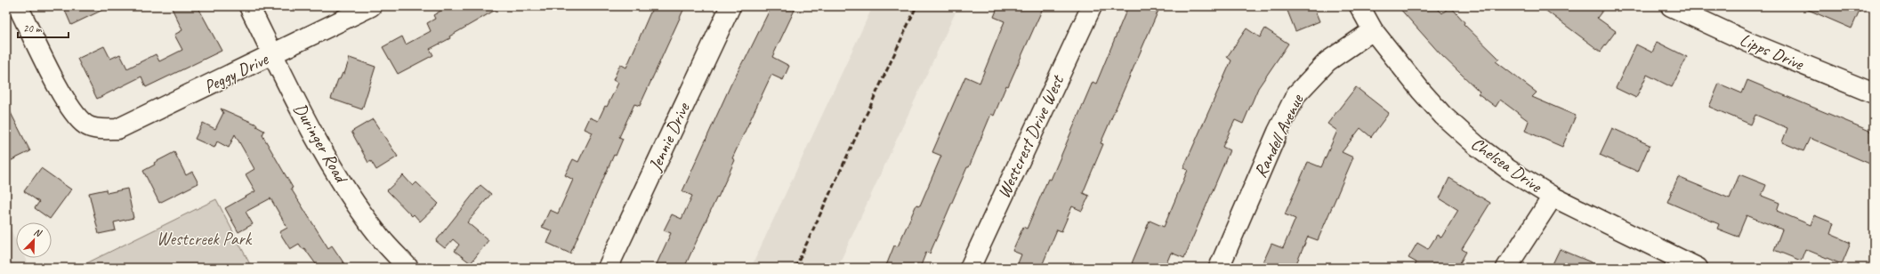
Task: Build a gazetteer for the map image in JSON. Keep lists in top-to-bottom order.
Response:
{
  "streets": {
    "street": [
      "Lipps Drive",
      "Peggy Drive",
      "Randell Avenue",
      "Jennie Drive",
      "Westcrest Drive West",
      "Duringer Road",
      "Chelsea Drive"
    ]
  },
  "crossings": [
    ["Peggy Drive", "Duringer Road"],
    ["Randell Avenue", "Chelsea Drive"]
  ],
  "parks": ["Westcreek Park"],
  "scale_bar": "20 m",
  "north": "top right"
}
